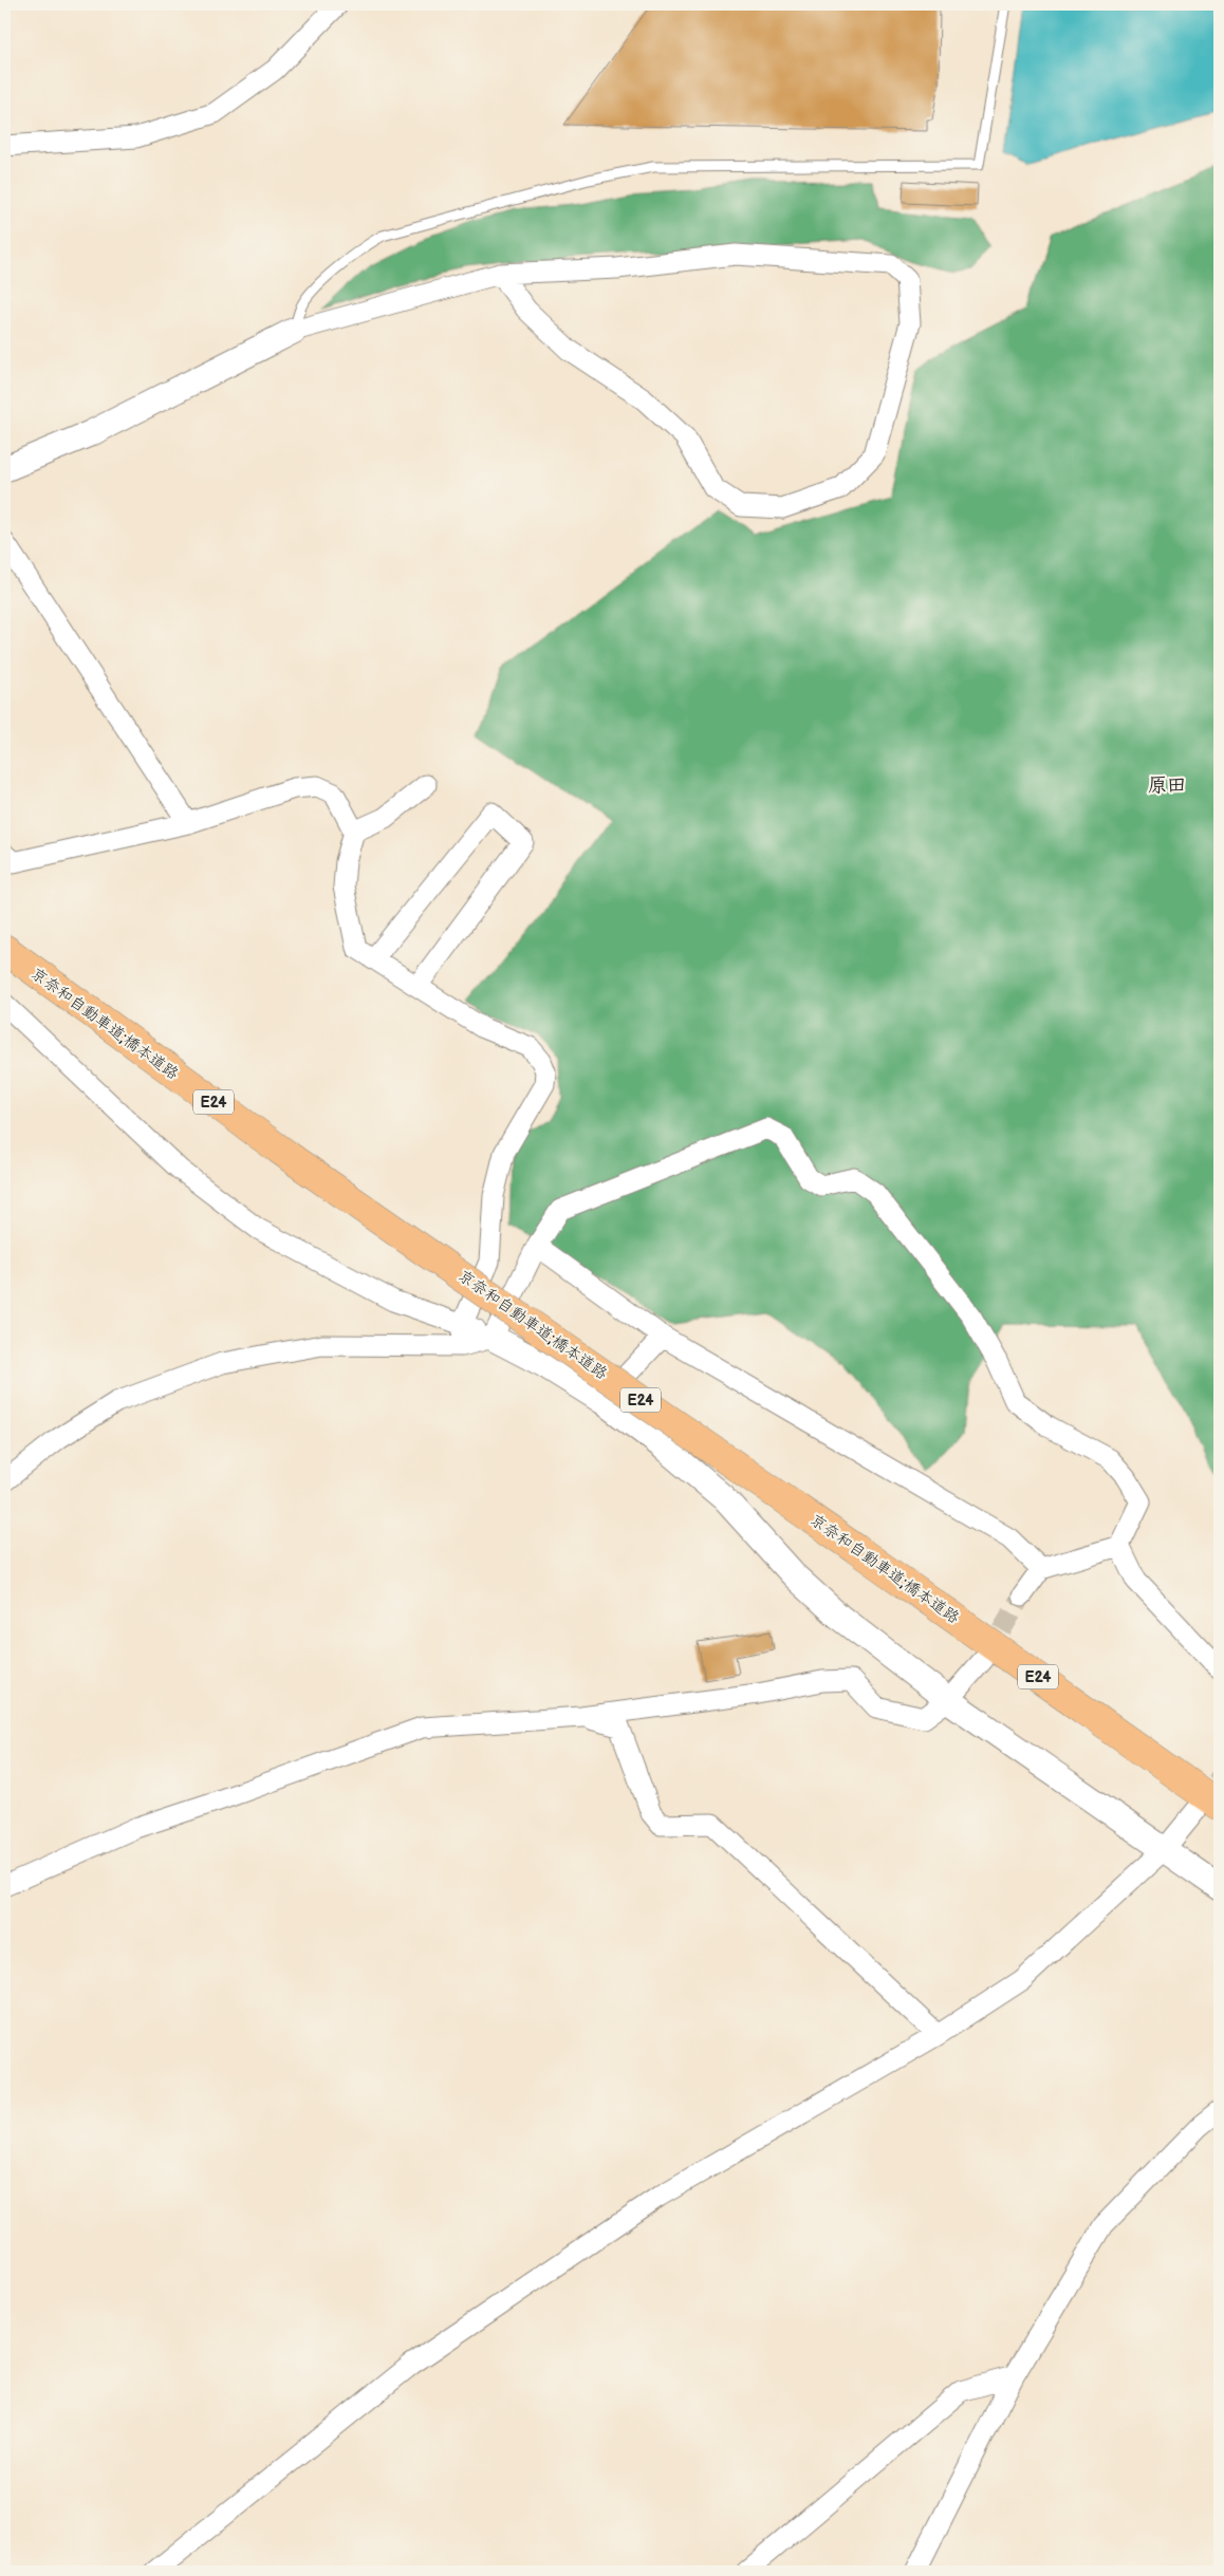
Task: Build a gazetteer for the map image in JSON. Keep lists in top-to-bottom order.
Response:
{
  "streets": {
    "highway": ["京奈和自動車道;橋本道路", "E24"]
  },
  "districts": ["原田"]
}
